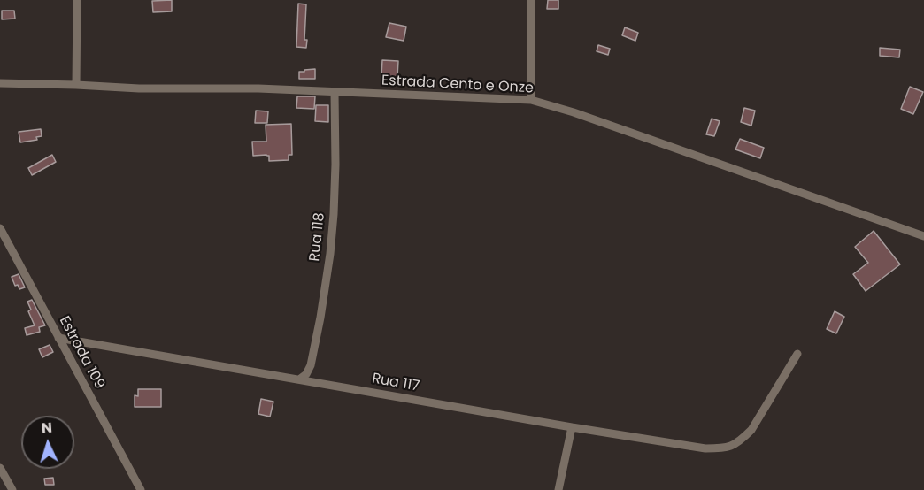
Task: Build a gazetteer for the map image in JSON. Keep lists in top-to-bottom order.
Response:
{
  "streets": {
    "street": [
      "Estrada Cento e Onze",
      "Rua 118",
      "Estrada 109",
      "Rua 117"
    ]
  },
  "crossings": [
    ["Estrada Cento e Onze", "Rua 118"],
    ["Rua 118", "Rua 117"],
    ["Estrada 109", "Rua 117"]
  ],
  "north": "top"
}
